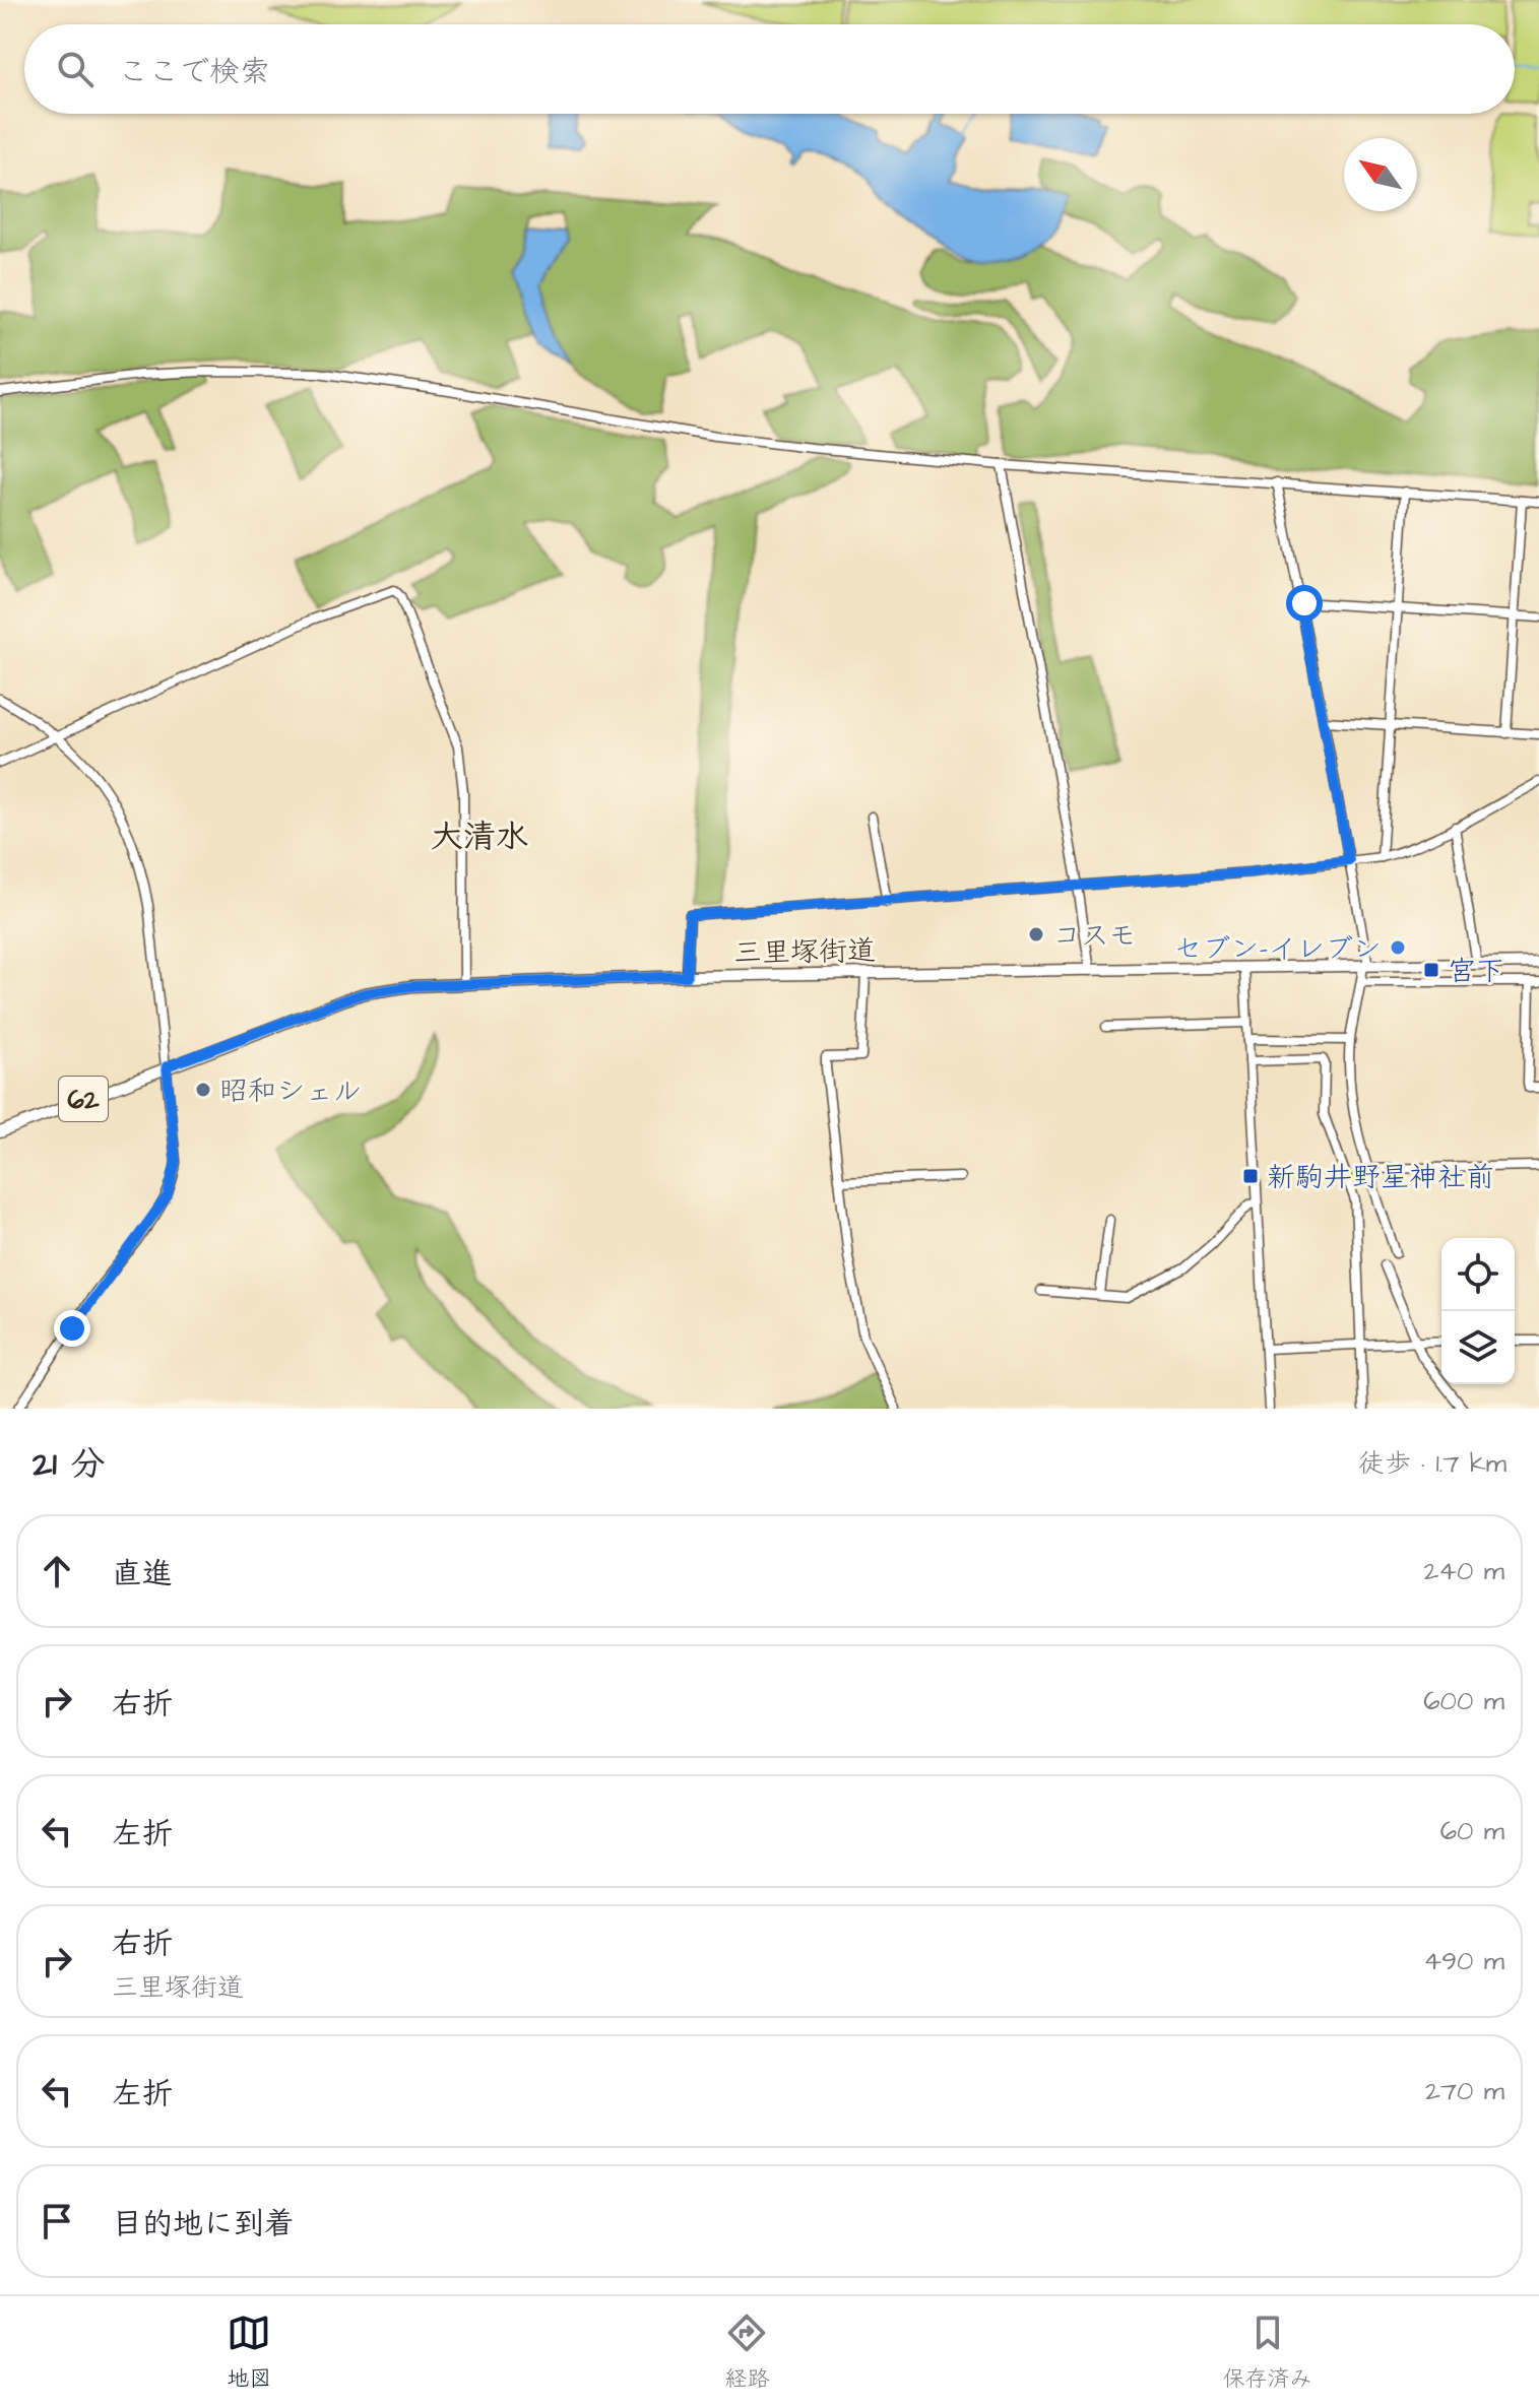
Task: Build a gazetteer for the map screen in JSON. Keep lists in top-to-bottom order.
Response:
{
  "streets": {
    "main road": ["三里塚街道", "62"]
  },
  "districts": ["大清水"],
  "places": {
    "other": ["コスモ", "セブン-イレブン", "昭和シェル"],
    "transit": ["宮下", "新駒井野星神社前"]
  },
  "north": "top left",
  "page": {
    "search": "ここで検索",
    "heading": ["21 分", "徒歩 · 1.7 km"],
    "list": [
      ["直進", "240 m"],
      ["右折", "600 m"],
      ["左折", "60 m"],
      ["右折", "三里塚街道", "490 m"],
      ["左折", "270 m"],
      "目的地に到着"
    ],
    "nav": ["地図", "経路", "保存済み"]
  }
}
